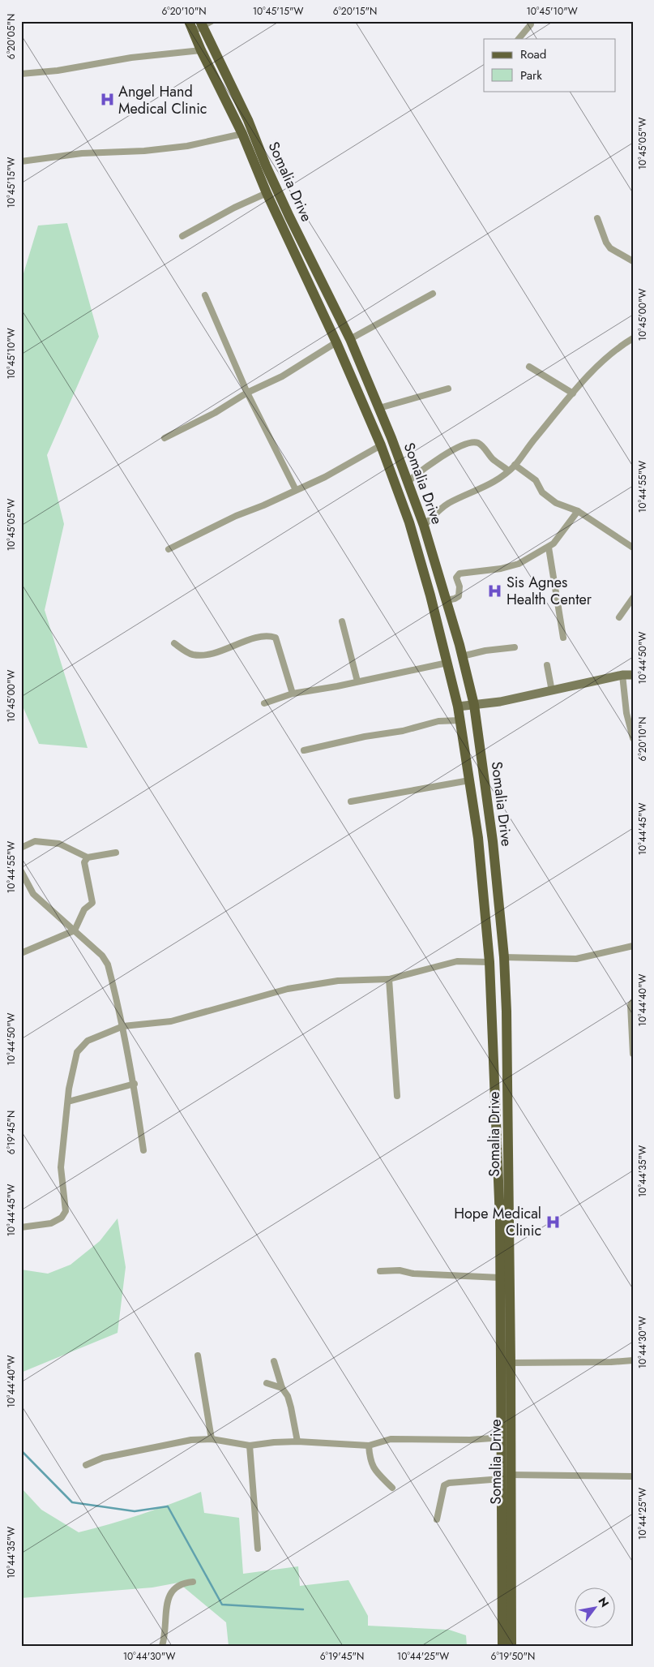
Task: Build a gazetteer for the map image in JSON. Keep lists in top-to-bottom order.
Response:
{
  "streets": {
    "main road": ["Somalia Drive"]
  },
  "places": {
    "hospital": ["Angel Hand Medical Clinic", "Sis Agnes Health Center", "Hope Medical Clinic"]
  },
  "legend": ["Road", "Park"],
  "north": "top right",
  "coordinates": [
    "6°20'10\"N",
    "10°45'15\"W",
    "6°20'15\"N",
    "10°45'10\"W",
    "6°20'05\"N",
    "10°45'05\"W",
    "10°45'00\"W",
    "10°44'55\"W",
    "10°44'50\"W",
    "10°44'45\"W",
    "10°44'40\"W",
    "6°19'45\"N",
    "10°44'35\"W",
    "10°44'30\"W",
    "10°44'25\"W",
    "6°19'50\"N"
  ]
}
